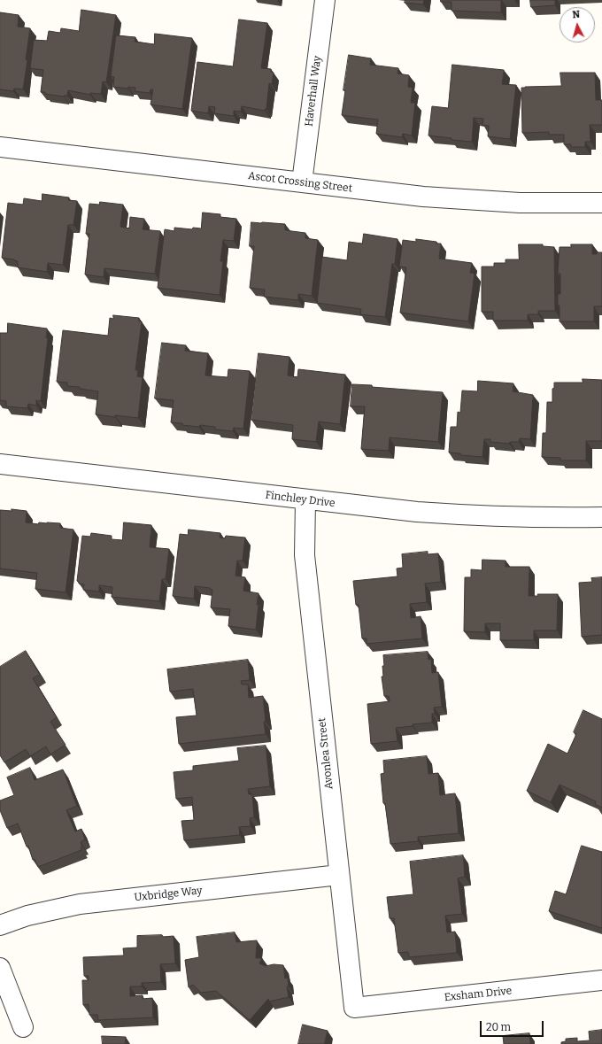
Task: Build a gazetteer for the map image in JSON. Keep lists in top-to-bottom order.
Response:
{
  "streets": {
    "street": [
      "Haverhall Way",
      "Ascot Crossing Street",
      "Finchley Drive",
      "Avonlea Street",
      "Uxbridge Way",
      "Exsham Drive"
    ]
  },
  "crossings": [
    ["Haverhall Way", "Ascot Crossing Street"],
    ["Finchley Drive", "Avonlea Street"],
    ["Avonlea Street", "Uxbridge Way"],
    ["Avonlea Street", "Exsham Drive"]
  ],
  "scale_bar": "20 m",
  "north": "top"
}
